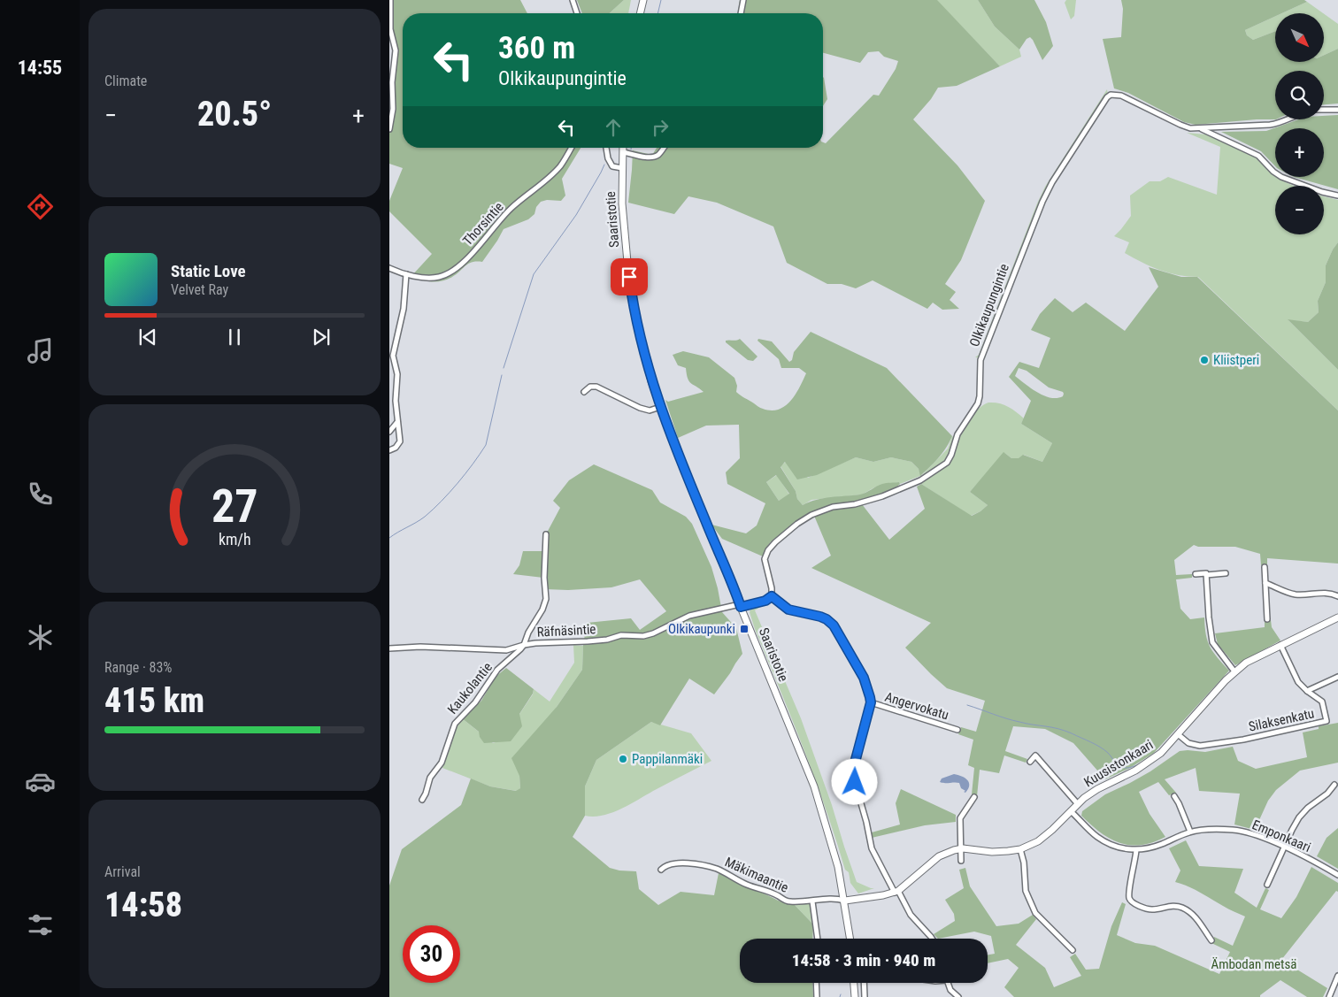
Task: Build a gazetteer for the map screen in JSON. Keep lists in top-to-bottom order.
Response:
{
  "streets": {
    "main road": ["Saaristotie", "Kuusistonkaari"],
    "street": [
      "Thorsintie",
      "Olkikaupungintie",
      "Räfnäsintie",
      "Kaukolantie",
      "Angervokatu",
      "Silaksenkatu",
      "Emponkaari",
      "Mäkimaantie"
    ]
  },
  "crossings": [
    ["Saaristotie", "Räfnäsintie"],
    ["Saaristotie", "Kuusistonkaari"],
    ["Saaristotie", "Mäkimaantie"],
    ["Räfnäsintie", "Kaukolantie"],
    ["Silaksenkatu", "Kuusistonkaari"],
    ["Kuusistonkaari", "Emponkaari"],
    ["Kuusistonkaari", "Mäkimaantie"]
  ],
  "parks": ["Ämbodan metsä"],
  "places": {
    "other": ["Kliistperi", "Pappilanmäki"],
    "transit": ["Olkikaupunki"]
  },
  "north": "bottom right",
  "page": {
    "tabs": "14:55",
    "tile": [
      "Climate",
      ["Range · 83%", "415 km"],
      ["Arrival", "14:58"]
    ],
    "map_buttons": ["+", "−"],
    "turn": ["360 m", "Olkikaupungintie"],
    "heat": ["−", "20.5°", "+"],
    "song": ["Static Love", "Velvet Ray"],
    "limit": "30",
    "trip": "14:58 · 3 min · 940 m",
    "gauge": ["27", "km/h"]
  }
}
